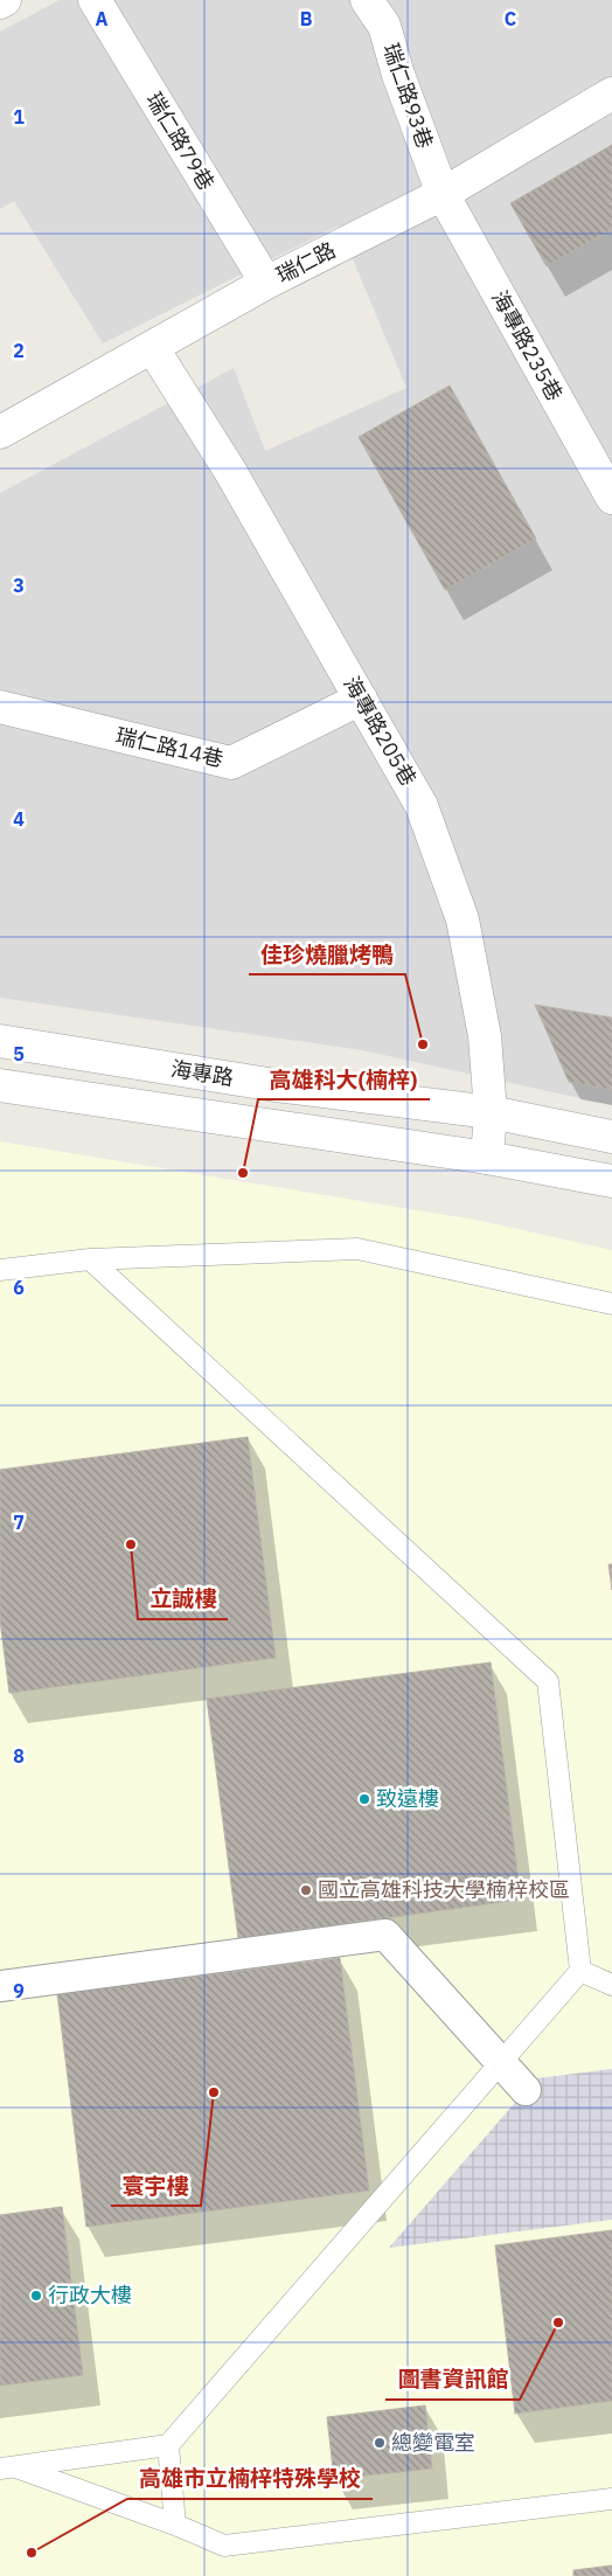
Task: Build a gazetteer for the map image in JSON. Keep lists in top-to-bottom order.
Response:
{
  "streets": {
    "street": [
      "瑞仁路93巷",
      "瑞仁路79巷",
      "瑞仁路",
      "海專路235巷",
      "海專路205巷",
      "瑞仁路14巷",
      "海專路"
    ]
  },
  "crossings": [
    ["瑞仁路93巷", "瑞仁路"],
    ["瑞仁路93巷", "海專路235巷"],
    ["瑞仁路79巷", "瑞仁路"],
    ["瑞仁路", "海專路235巷"],
    ["瑞仁路", "海專路205巷"],
    ["海專路205巷", "瑞仁路14巷"],
    ["海專路205巷", "海專路"]
  ],
  "places": [
    "佳珍燒臘烤鴨",
    "高雄科大(楠梓)",
    "立誠樓",
    "致遠樓",
    "國立高雄科技大學楠梓校區",
    "寰宇樓",
    "行政大樓",
    "圖書資訊館",
    "總變電室",
    "高雄市立楠梓特殊學校"
  ],
  "grid": {
    "columns": ["A", "B", "C"],
    "rows": [
      "1",
      "2",
      "3",
      "4",
      "5",
      "6",
      "7",
      "8",
      "9"
    ]
  }
}
